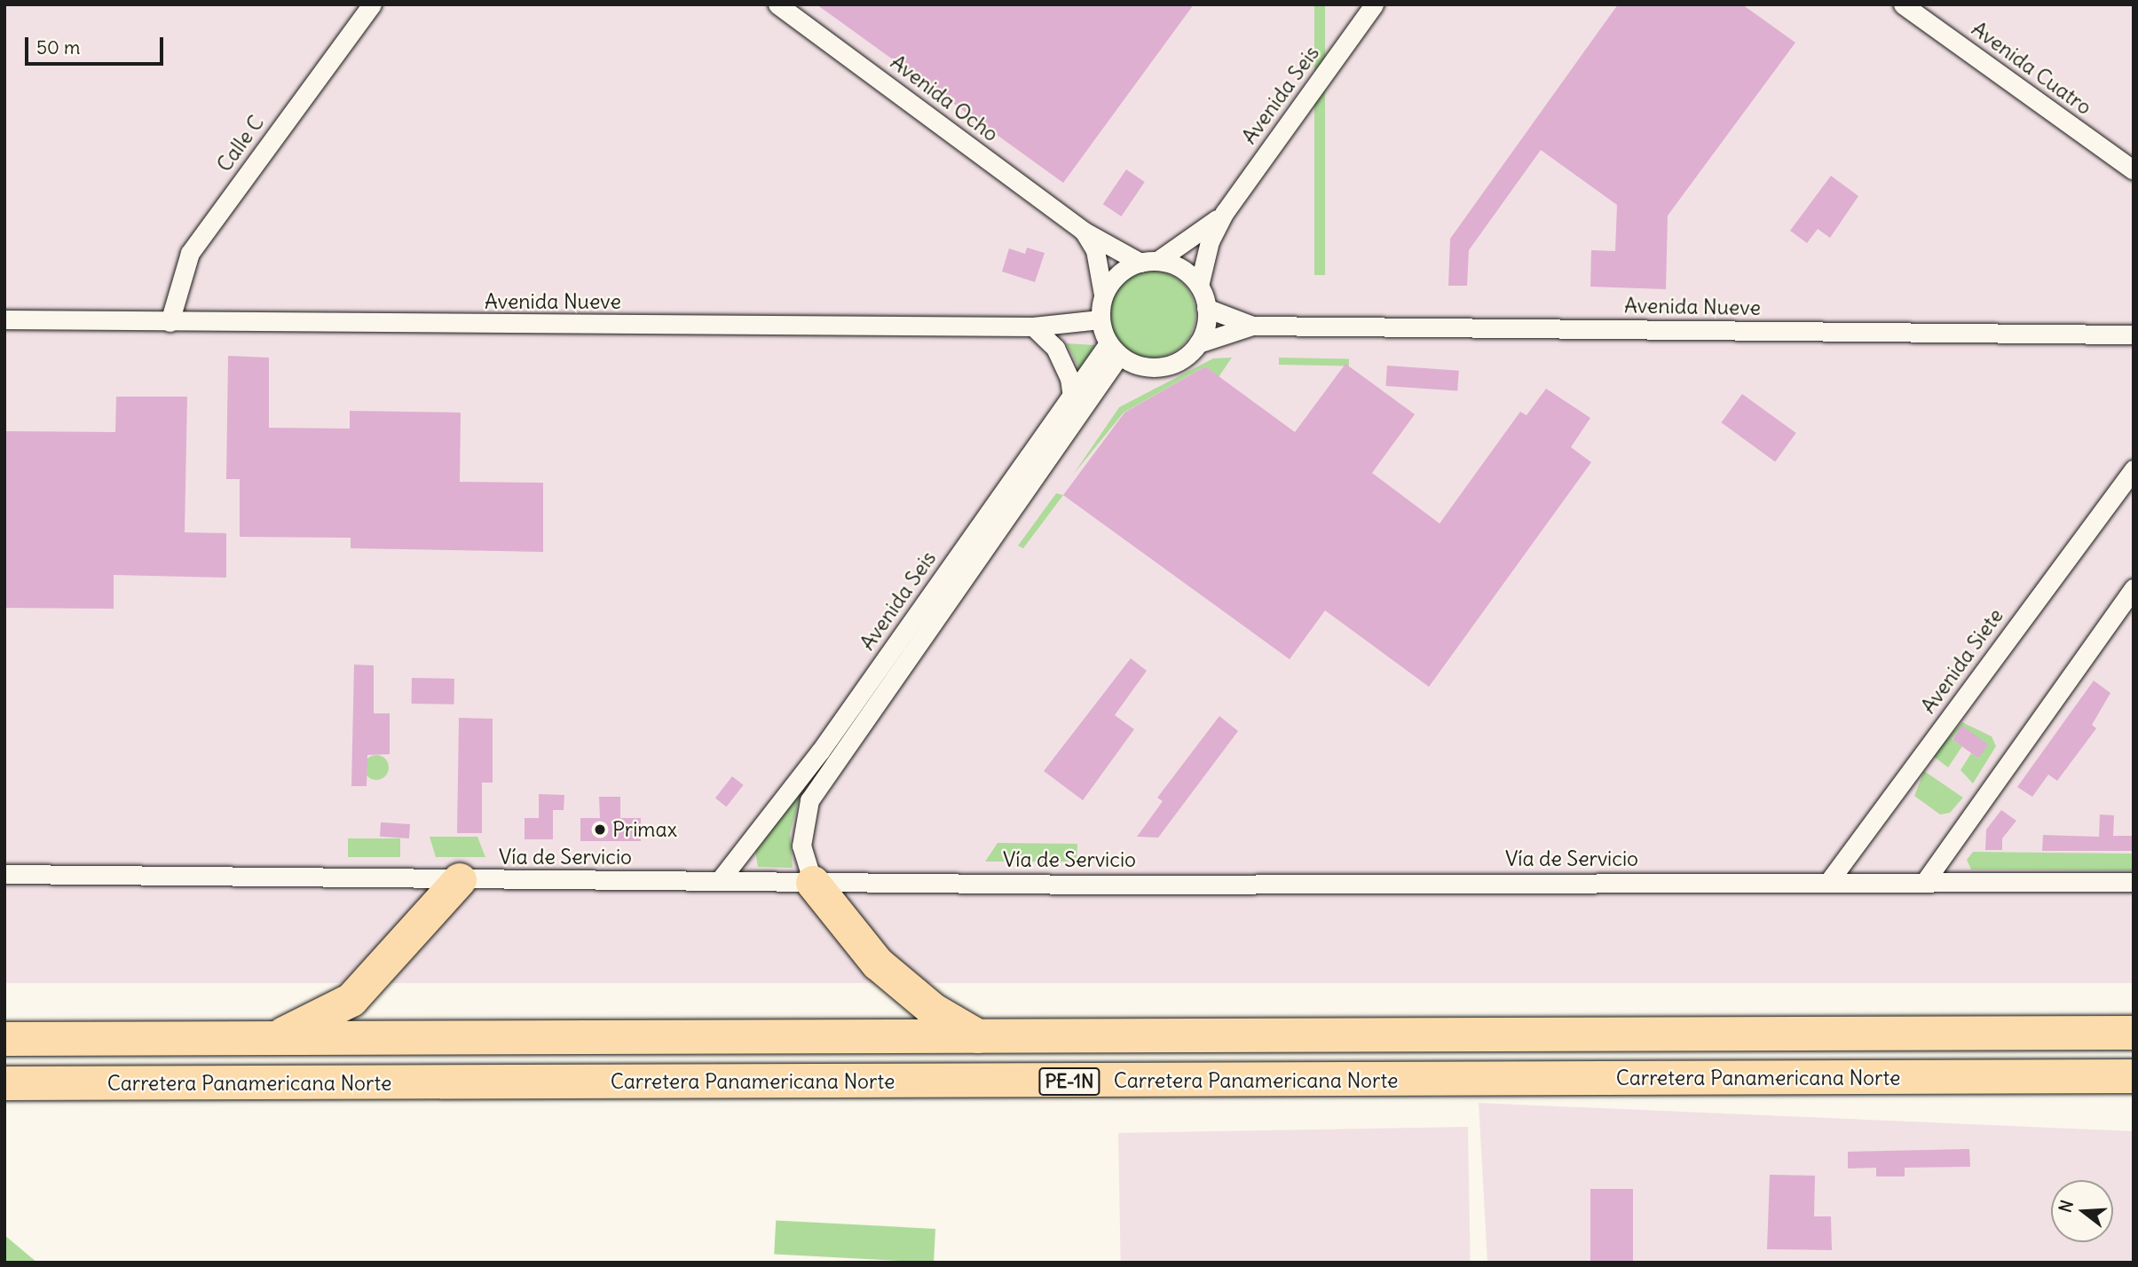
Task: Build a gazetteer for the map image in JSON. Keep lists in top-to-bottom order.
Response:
{
  "streets": {
    "highway": ["Carretera Panamericana Norte", "PE-1N"],
    "street": [
      "Avenida Cuatro",
      "Avenida Seis",
      "Avenida Ocho",
      "Calle C",
      "Avenida Nueve",
      "Avenida Siete",
      "Vía de Servicio"
    ]
  },
  "crossings": [
    ["Avenida Seis", "Avenida Ocho"],
    ["Avenida Seis", "Avenida Nueve"],
    ["Avenida Seis", "Vía de Servicio"],
    ["Avenida Ocho", "Avenida Nueve"],
    ["Calle C", "Avenida Nueve"],
    ["Avenida Siete", "Vía de Servicio"]
  ],
  "places": ["Primax"],
  "scale_bar": "50 m",
  "north": "left"
}
